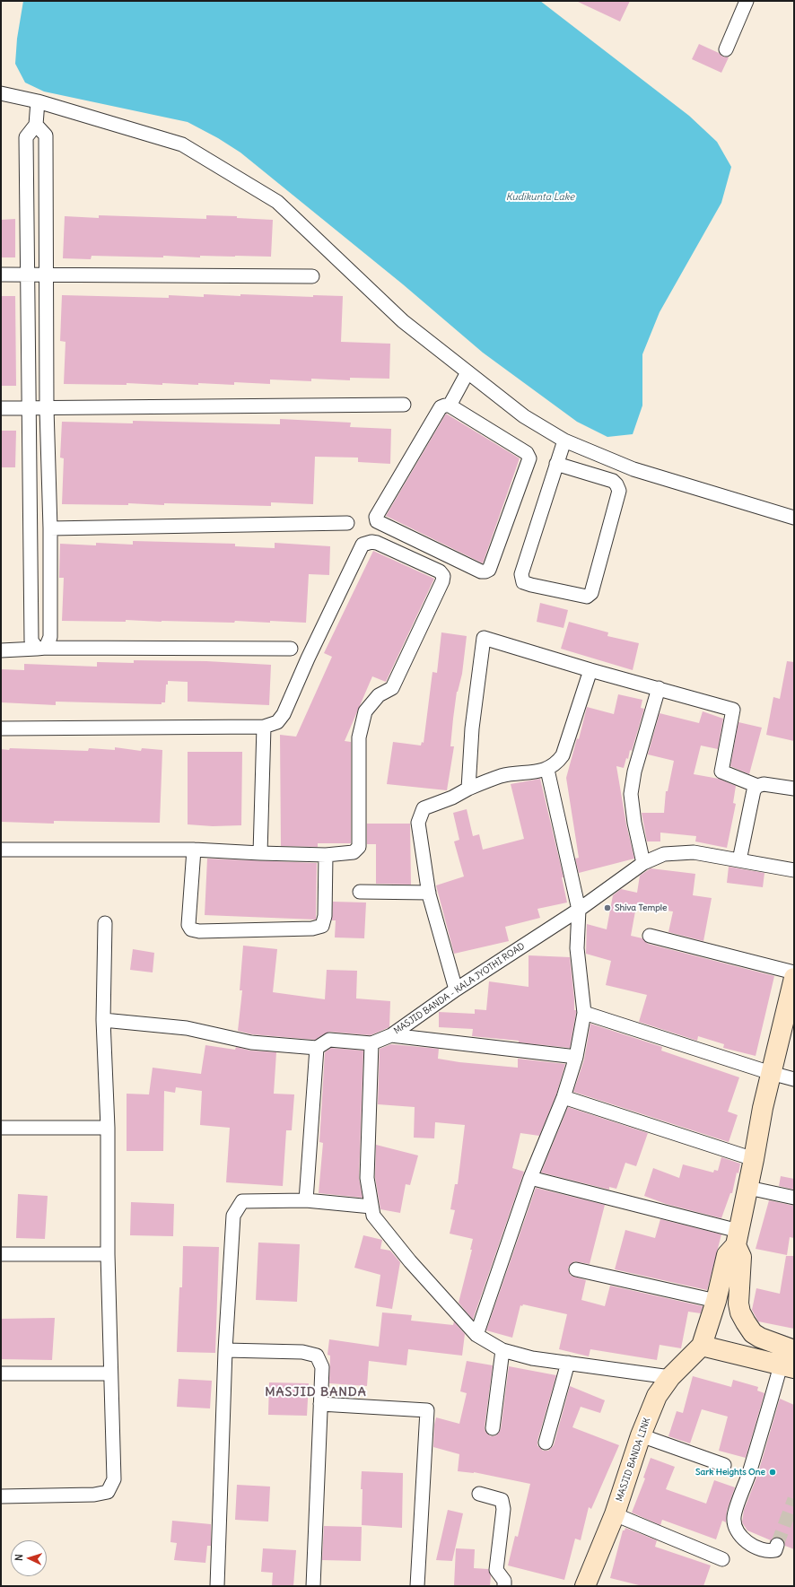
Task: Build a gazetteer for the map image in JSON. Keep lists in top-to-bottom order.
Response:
{
  "streets": {
    "main road": ["MASJID BANDA LINK"],
    "street": ["MASJID BANDA - KALA JYOTHI ROAD"]
  },
  "districts": ["MASJID BANDA"],
  "water": ["Kudikunta Lake"],
  "places": ["Shiva Temple", "Sark Heights One"],
  "north": "left"
}
